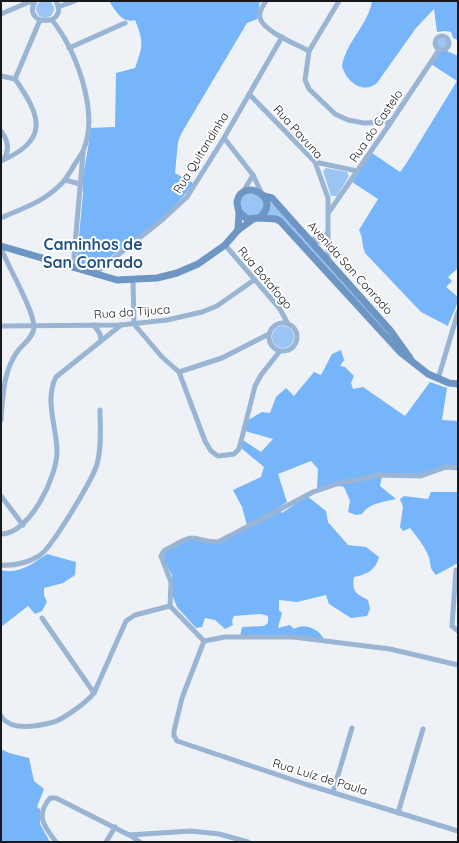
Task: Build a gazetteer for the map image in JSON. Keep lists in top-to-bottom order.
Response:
{
  "streets": {
    "street": [
      "Rua do Castelo",
      "Rua Pavuna",
      "Rua Quitandinha",
      "Avenida San Conrado",
      "Rua Botafogo",
      "Rua da Tijuca",
      "Rua Luíz de Paula"
    ]
  },
  "crossings": [
    ["Rua do Castelo", "Rua Pavuna"],
    ["Rua Pavuna", "Rua Quitandinha"],
    ["Rua Pavuna", "Avenida San Conrado"],
    ["Rua Botafogo", "Rua da Tijuca"]
  ],
  "districts": ["Caminhos de San Conrado"]
}
